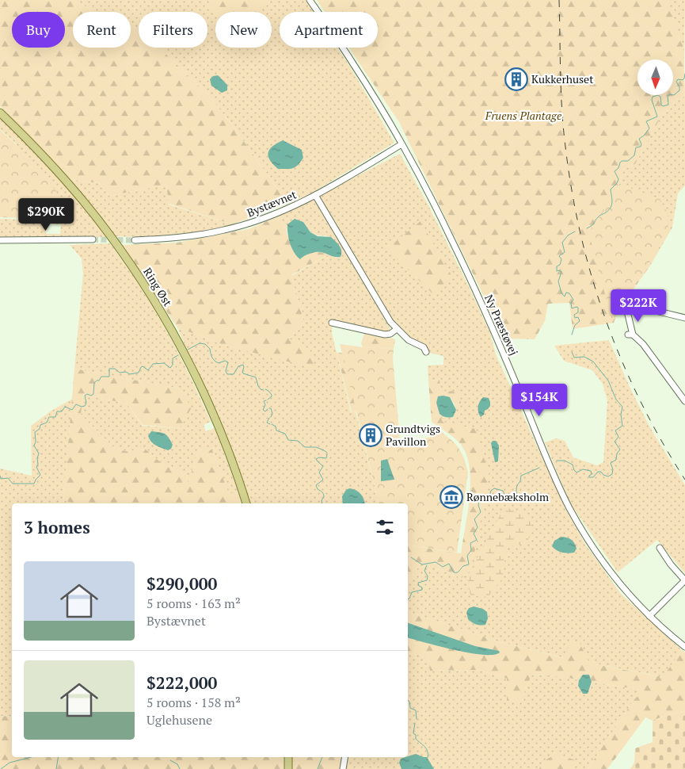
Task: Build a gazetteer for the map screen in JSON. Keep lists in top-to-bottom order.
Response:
{
  "streets": {
    "main road": ["Ring Øst"],
    "street": ["Bystævnet", "Ny Præstøvej"]
  },
  "crossings": [
    ["Bystævnet", "Ny Præstøvej"]
  ],
  "parks": ["Fruens Plantage"],
  "places": {
    "building": ["Kukkerhuset", "Grundtvigs Pavillon"],
    "museum": ["Rønnebæksholm"]
  },
  "north": "bottom",
  "page": {
    "chip": [
      "Buy",
      "Rent",
      "Filters",
      "New",
      "Apartment"
    ],
    "price": ["$290K", "$222K", "$154K"],
    "heading": "3 homes",
    "list": [
      {
        "name": "$290,000",
        "note": "5 rooms · 163 m² · Bystævnet"
      },
      {
        "name": "$222,000",
        "note": "5 rooms · 158 m² · Uglehusene"
      }
    ]
  }
}
